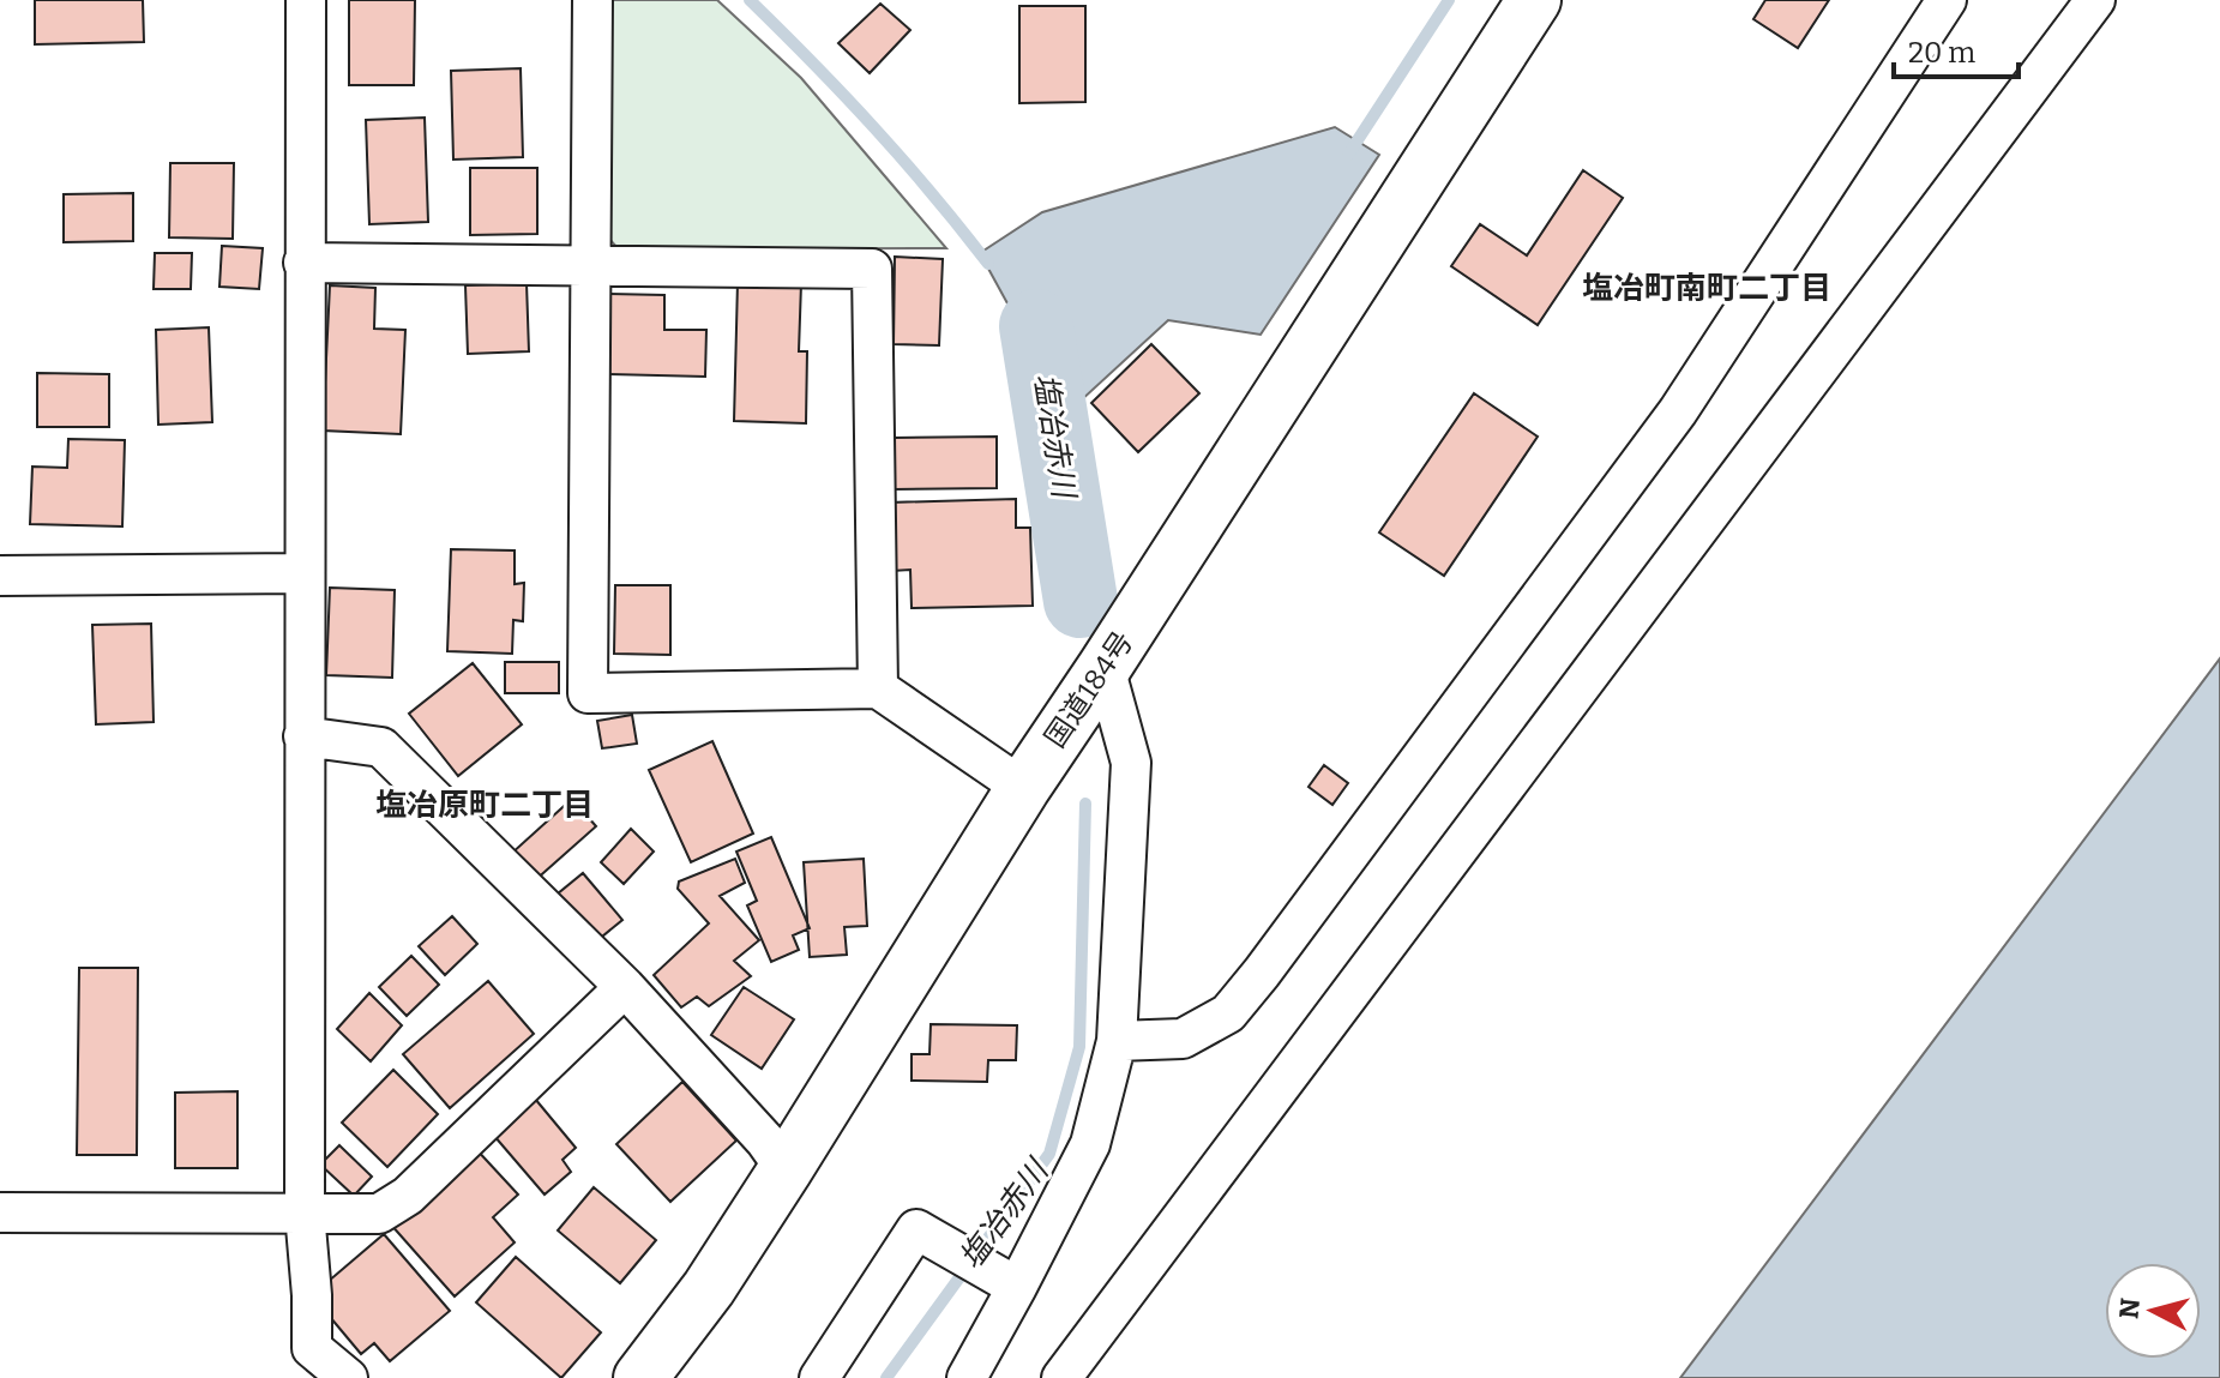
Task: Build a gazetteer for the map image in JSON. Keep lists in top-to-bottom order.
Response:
{
  "streets": {
    "highway": ["国道184号"]
  },
  "districts": ["塩冶町南町二丁目", "塩冶原町二丁目"],
  "water": ["塩冶赤川"],
  "scale_bar": "20 m",
  "north": "left"
}
